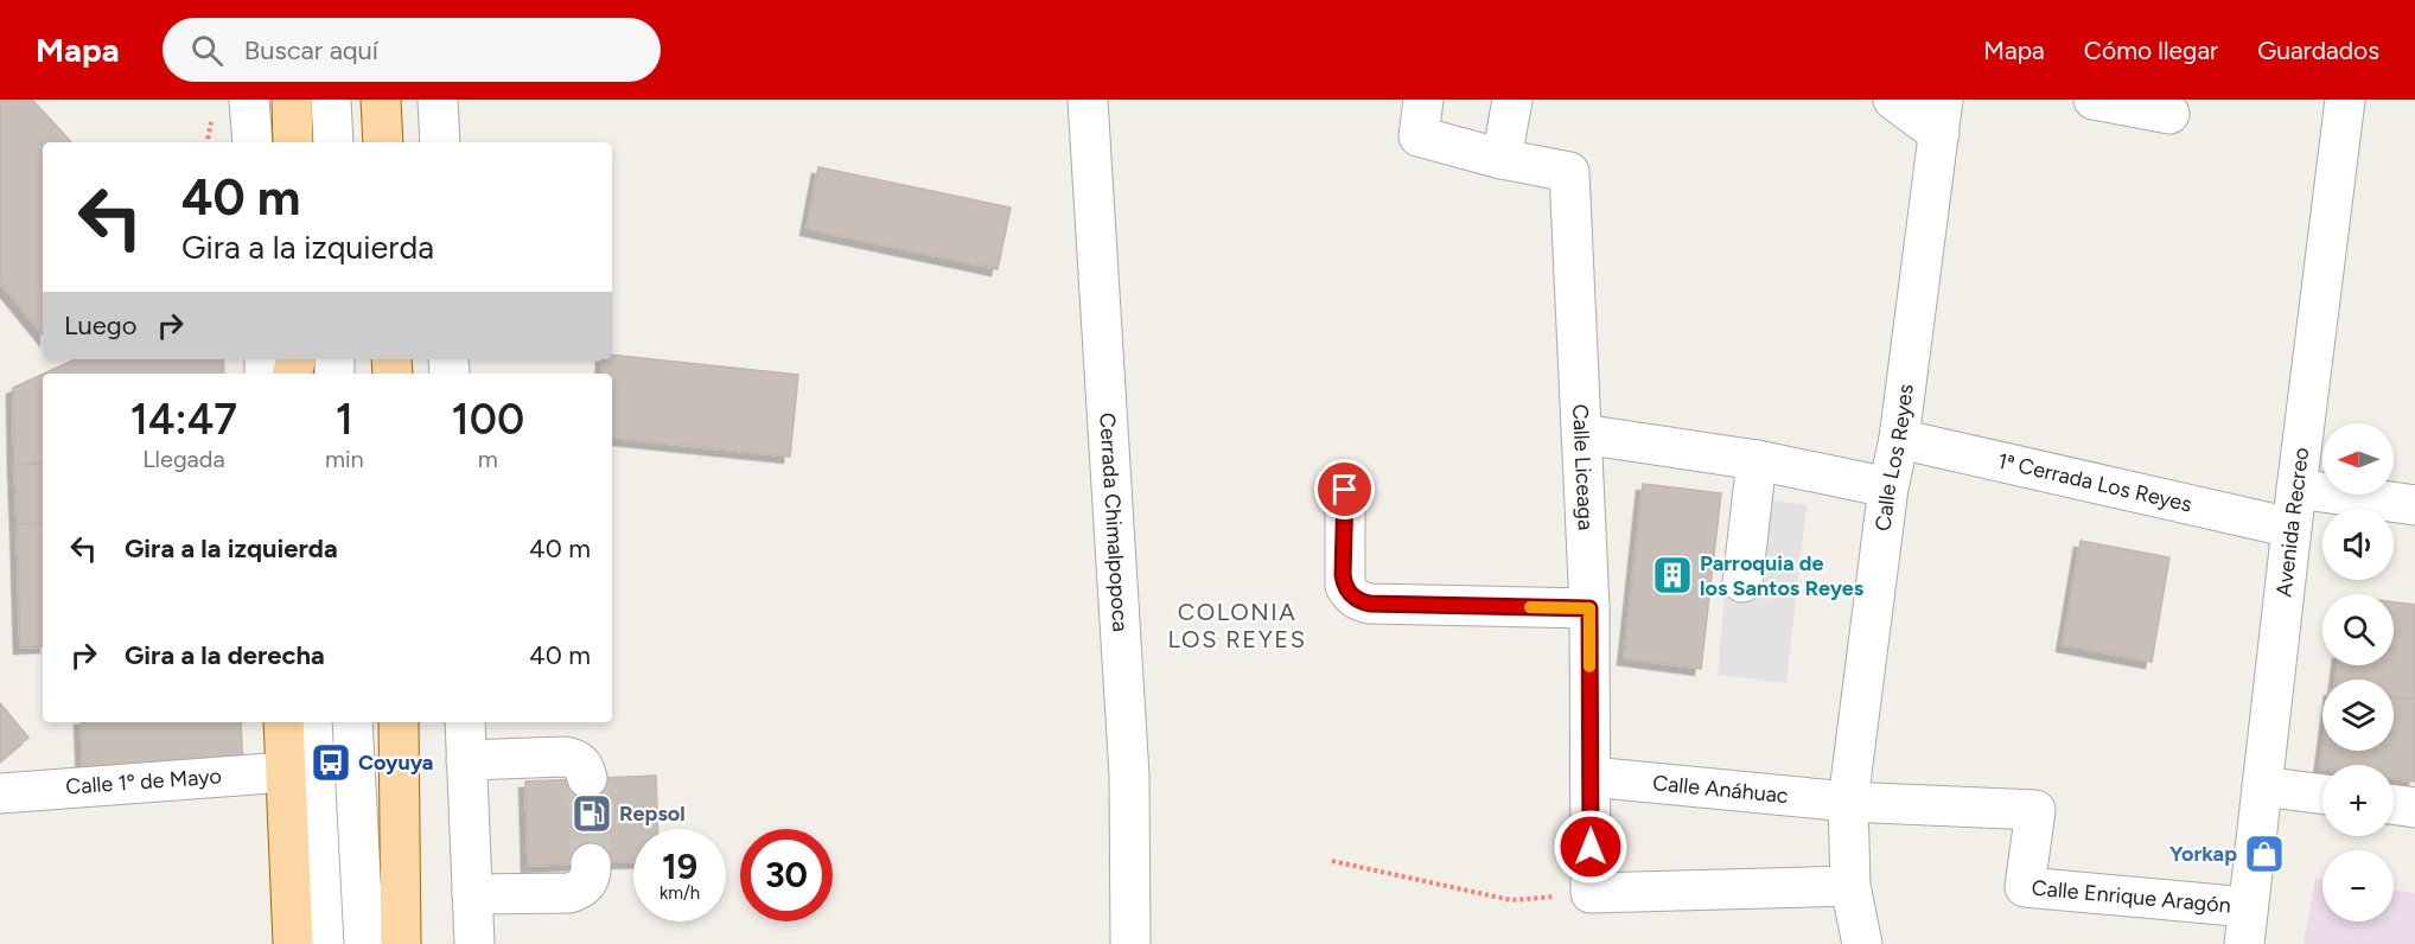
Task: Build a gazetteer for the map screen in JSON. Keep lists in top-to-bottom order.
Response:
{
  "streets": {
    "street": [
      "Calle Los Reyes",
      "Calle Liceaga",
      "1ª Cerrada Los Reyes",
      "Cerrada Chimalpopoca",
      "Avenida Recreo",
      "Calle 1º de Mayo",
      "Calle Anáhuac",
      "Calle Enrique Aragón"
    ]
  },
  "crossings": [
    ["Calle Los Reyes", "1ª Cerrada Los Reyes"],
    ["Calle Los Reyes", "Calle Anáhuac"],
    ["Calle Los Reyes", "Calle Enrique Aragón"],
    ["Calle Liceaga", "Calle Anáhuac"],
    ["1ª Cerrada Los Reyes", "Avenida Recreo"],
    ["Avenida Recreo", "Calle Enrique Aragón"],
    ["Calle Anáhuac", "Calle Enrique Aragón"]
  ],
  "districts": ["COLONIA LOS REYES"],
  "places": {
    "building": ["Parroquia de los Santos Reyes"],
    "bus stop": ["Coyuya"],
    "fuel station": ["Repsol"],
    "shop": ["Yorkap"]
  },
  "north": "left",
  "page": {
    "header": "Mapa",
    "search": "Buscar aquí",
    "nav": ["Mapa", "Cómo llegar", "Guardados"],
    "turn": ["40 m", "Gira a la izquierda"],
    "then": "Luego",
    "eta": [
      "14:47",
      "Llegada",
      "1",
      "min",
      "100",
      "m"
    ],
    "map_buttons": ["+", "−"],
    "list": [
      {
        "name": "Gira a la izquierda",
        "value": "40 m"
      },
      {
        "name": "Gira a la derecha",
        "value": "40 m"
      }
    ],
    "speed": "19 km/h",
    "limit": "30"
  }
}
